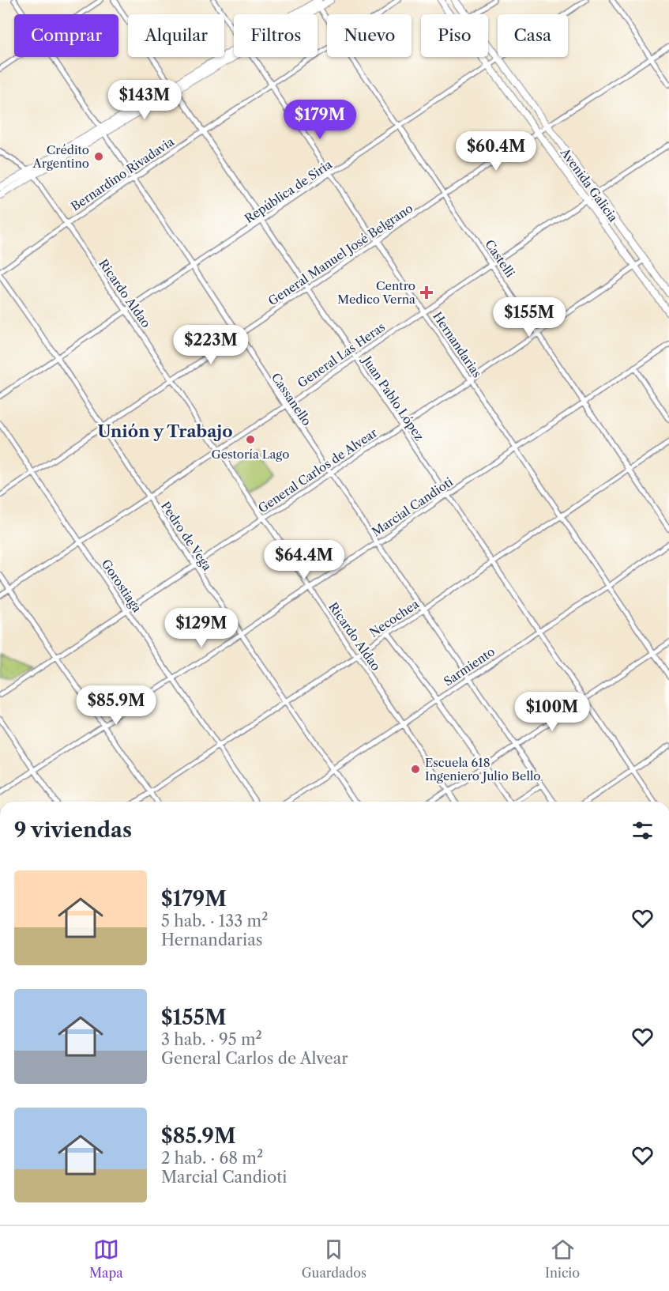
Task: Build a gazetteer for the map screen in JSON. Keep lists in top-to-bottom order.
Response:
{
  "streets": {
    "main road": ["Avenida Galicia"],
    "street": [
      "Bernardino Rivadavia",
      "República de Siria",
      "General Manuel José Belgrano",
      "Castelli",
      "Ricardo Aldao",
      "Hernandarias",
      "General Las Heras",
      "Juan Pablo López",
      "Cassanello",
      "General Carlos de Alvear",
      "Marcial Candioti",
      "Pedro de Vega",
      "Gorostiaga",
      "Necochea",
      "Sarmiento"
    ]
  },
  "crossings": [
    ["Bernardino Rivadavia", "Ricardo Aldao"],
    ["Bernardino Rivadavia", "Hernandarias"],
    ["Bernardino Rivadavia", "Juan Pablo López"],
    ["Bernardino Rivadavia", "Cassanello"],
    ["Avenida Galicia", "República de Siria"],
    ["Avenida Galicia", "General Manuel José Belgrano"],
    ["Avenida Galicia", "General Las Heras"],
    ["Avenida Galicia", "General Carlos de Alvear"],
    ["República de Siria", "Castelli"],
    ["República de Siria", "Ricardo Aldao"],
    ["República de Siria", "Hernandarias"],
    ["República de Siria", "Juan Pablo López"],
    ["República de Siria", "Cassanello"],
    ["República de Siria", "Pedro de Vega"],
    ["General Manuel José Belgrano", "Castelli"],
    ["General Manuel José Belgrano", "Ricardo Aldao"],
    ["General Manuel José Belgrano", "Hernandarias"],
    ["General Manuel José Belgrano", "Juan Pablo López"],
    ["General Manuel José Belgrano", "Cassanello"],
    ["General Manuel José Belgrano", "Pedro de Vega"],
    ["General Manuel José Belgrano", "Gorostiaga"],
    ["Castelli", "General Las Heras"],
    ["Castelli", "General Carlos de Alvear"],
    ["Castelli", "Marcial Candioti"],
    ["Castelli", "Necochea"],
    ["Ricardo Aldao", "General Las Heras"],
    ["Ricardo Aldao", "General Carlos de Alvear"],
    ["Ricardo Aldao", "Marcial Candioti"],
    ["Ricardo Aldao", "Necochea"],
    ["Ricardo Aldao", "Sarmiento"],
    ["Hernandarias", "General Las Heras"],
    ["Hernandarias", "General Carlos de Alvear"],
    ["Hernandarias", "Marcial Candioti"],
    ["Hernandarias", "Necochea"],
    ["Hernandarias", "Sarmiento"],
    ["General Las Heras", "Juan Pablo López"],
    ["General Las Heras", "Cassanello"],
    ["General Las Heras", "Pedro de Vega"],
    ["General Las Heras", "Gorostiaga"],
    ["Juan Pablo López", "General Carlos de Alvear"],
    ["Juan Pablo López", "Marcial Candioti"],
    ["Juan Pablo López", "Necochea"],
    ["Juan Pablo López", "Sarmiento"],
    ["Cassanello", "General Carlos de Alvear"],
    ["Cassanello", "Marcial Candioti"],
    ["Cassanello", "Necochea"],
    ["Cassanello", "Sarmiento"],
    ["General Carlos de Alvear", "Pedro de Vega"],
    ["General Carlos de Alvear", "Gorostiaga"],
    ["Marcial Candioti", "Pedro de Vega"],
    ["Marcial Candioti", "Gorostiaga"],
    ["Pedro de Vega", "Necochea"],
    ["Pedro de Vega", "Sarmiento"],
    ["Gorostiaga", "Necochea"]
  ],
  "districts": ["Unión y Trabajo"],
  "places": {
    "other": ["Crédito Argentino", "Gestoría Lago", "Escuela 618 Ingeniero Julio Bello"],
    "health": ["Centro Medico Verna"]
  },
  "page": {
    "chip": [
      "Comprar",
      "Alquilar",
      "Filtros",
      "Nuevo",
      "Piso",
      "Casa"
    ],
    "price": [
      "$143M",
      "$179M",
      "$60.4M",
      "$155M",
      "$223M",
      "$64.4M",
      "$129M",
      "$85.9M",
      "$100M"
    ],
    "heading": "9 viviendas",
    "list": [
      {
        "name": "$179M",
        "note": "5 hab. · 133 m² · Hernandarias"
      },
      {
        "name": "$155M",
        "note": "3 hab. · 95 m² · General Carlos de Alvear"
      },
      {
        "name": "$85.9M",
        "note": "2 hab. · 68 m² · Marcial Candioti"
      }
    ],
    "tabs": ["Mapa", "Guardados", "Inicio"]
  }
}
